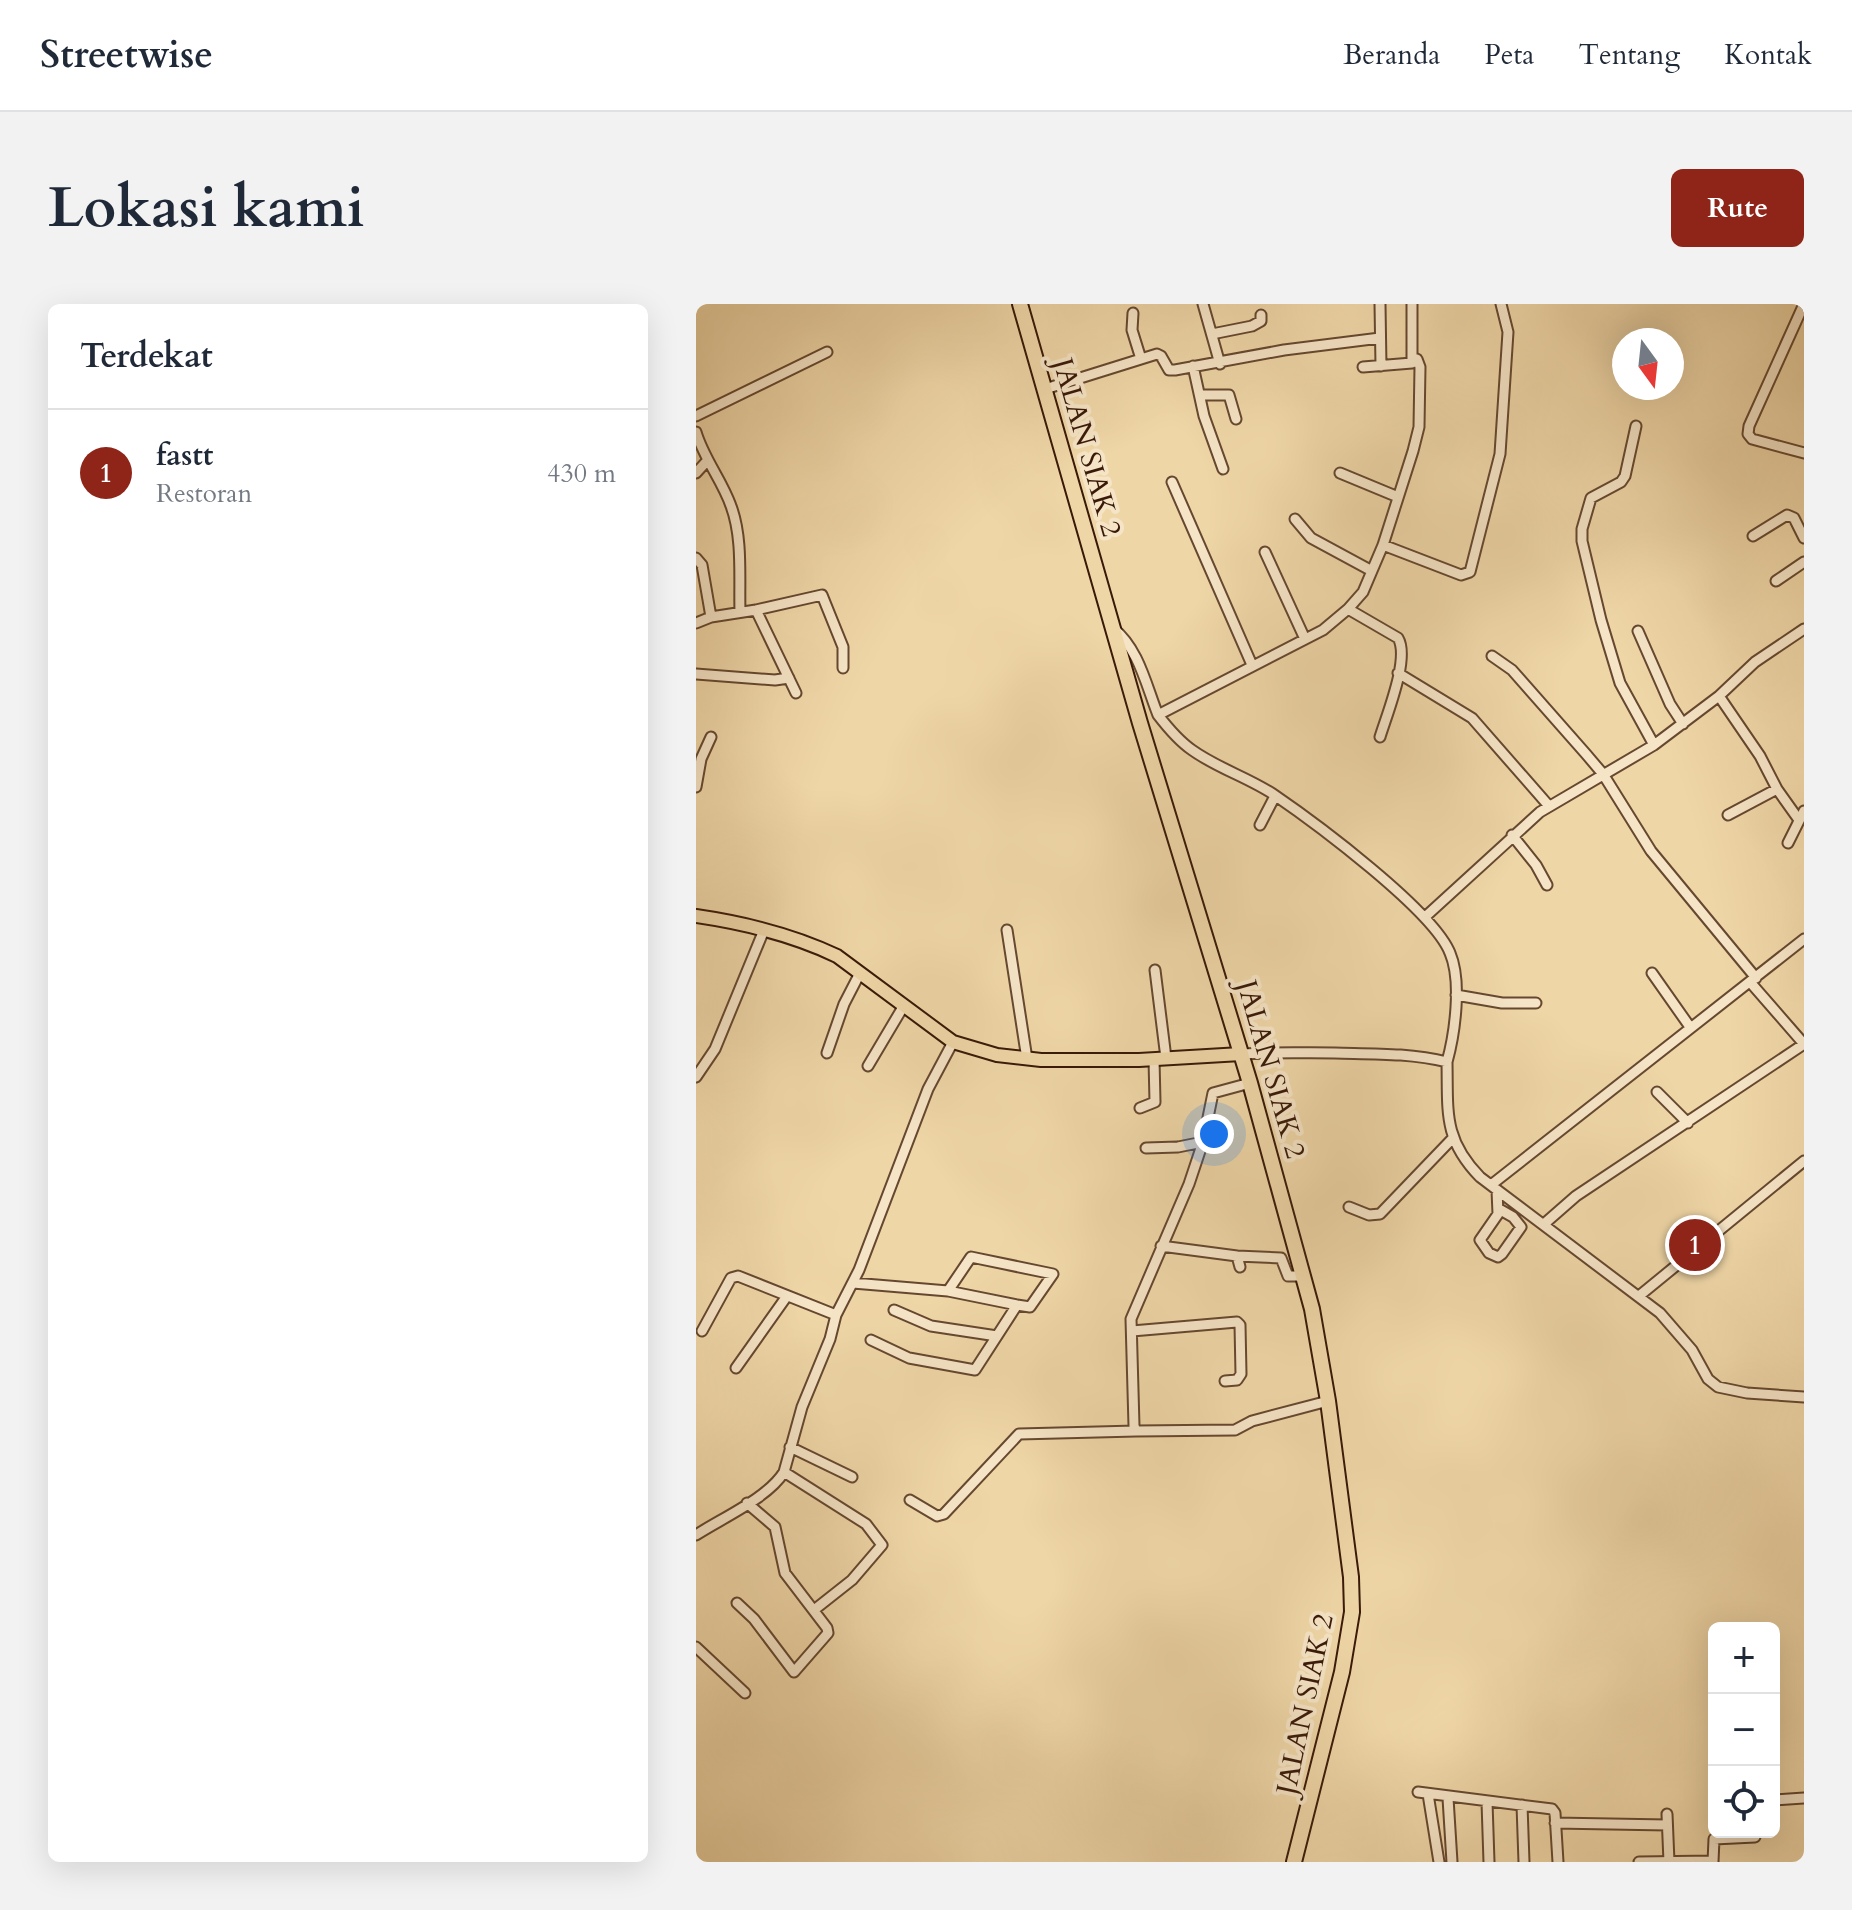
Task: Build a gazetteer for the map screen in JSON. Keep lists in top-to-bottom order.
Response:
{
  "streets": {
    "highway": ["JALAN SIAK 2"]
  },
  "north": "bottom",
  "page": {
    "header": "Streetwise",
    "nav": [
      "Beranda",
      "Peta",
      "Tentang",
      "Kontak"
    ],
    "buttons": "Rute",
    "title": "Lokasi kami",
    "heading": "Terdekat",
    "list": [
      {
        "mark": "1",
        "name": "fastt",
        "note": "Restoran",
        "value": "430 m"
      }
    ],
    "pins": "1",
    "map_buttons": ["+", "−"]
  }
}
